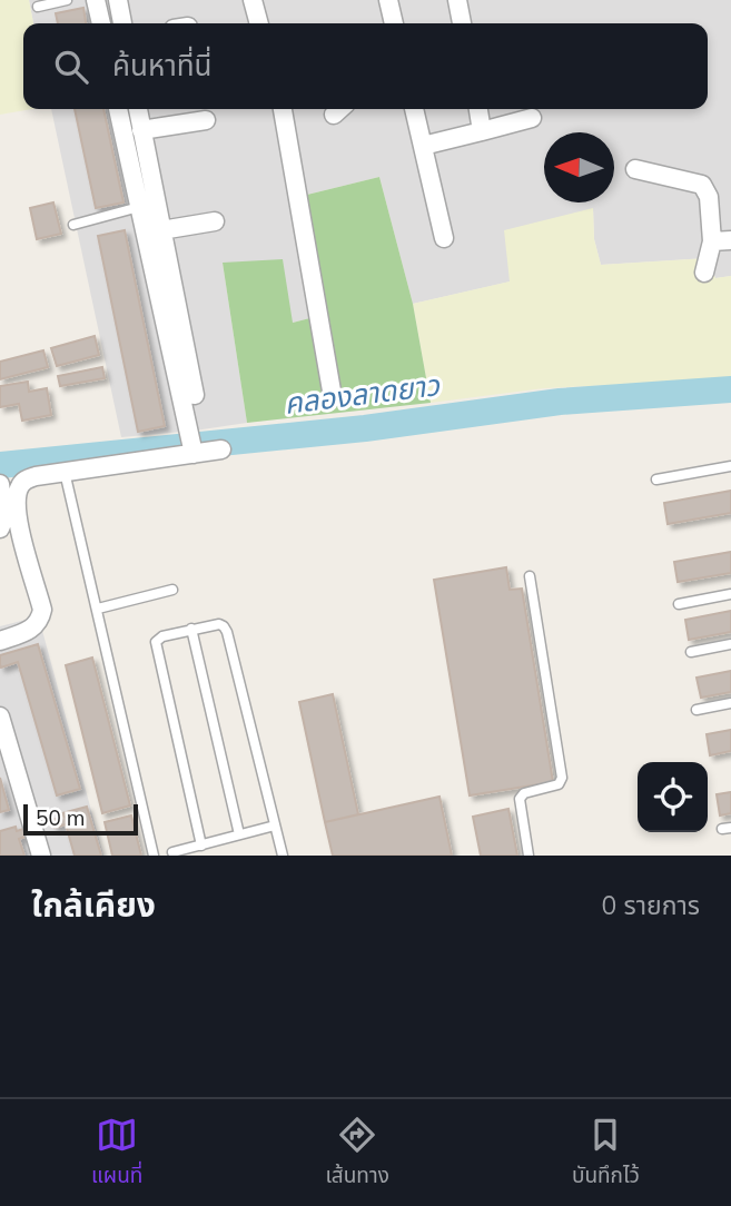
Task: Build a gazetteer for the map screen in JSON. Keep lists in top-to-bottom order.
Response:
{
  "water": ["คลองลาดยาว"],
  "scale_bar": "50 m",
  "north": "left",
  "page": {
    "search": "ค้นหาที่นี่",
    "scale": "50 m",
    "heading": ["ใกล้เคียง", "0 รายการ"],
    "nav": ["แผนที่", "เส้นทาง", "บันทึกไว้"]
  }
}
